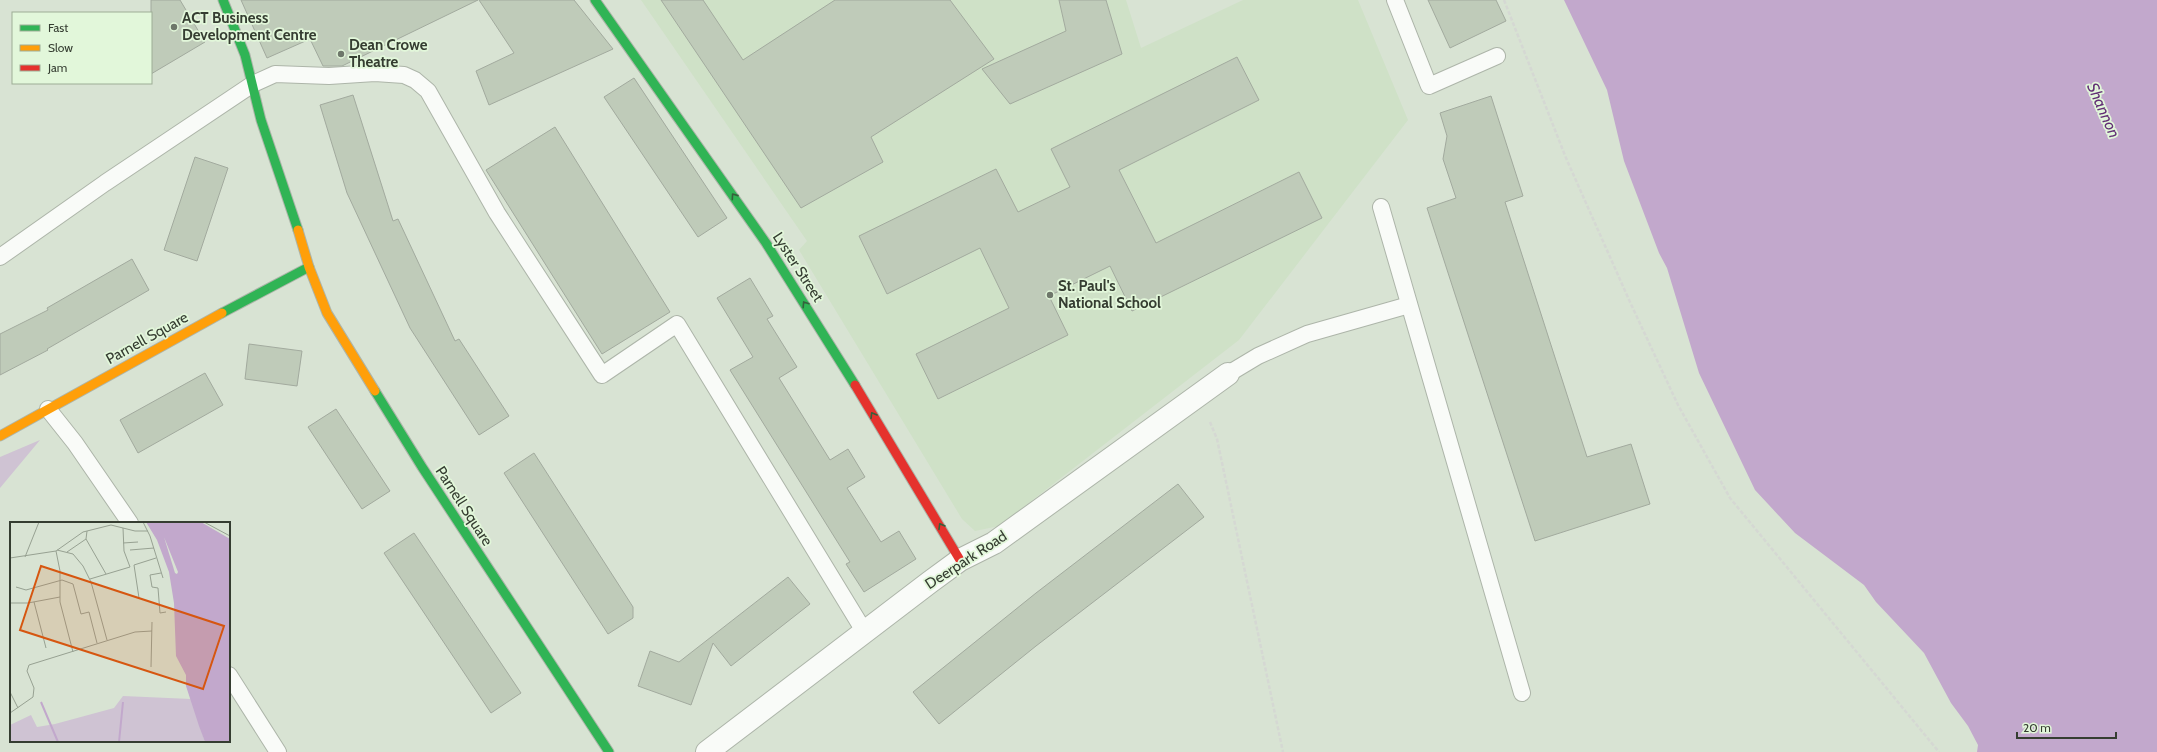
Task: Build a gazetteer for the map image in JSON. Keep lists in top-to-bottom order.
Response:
{
  "streets": {
    "street": ["Lyster Street", "Parnell Square", "Deerpark Road"]
  },
  "crossings": [
    ["Lyster Street", "Deerpark Road"]
  ],
  "one_way": ["Lyster Street"],
  "water": ["Shannon"],
  "places": ["ACT Business Development Centre", "Dean Crowe Theatre", "St. Paul's National School"],
  "legend": ["Fast", "Slow", "Jam"],
  "scale_bar": "20 m"
}
